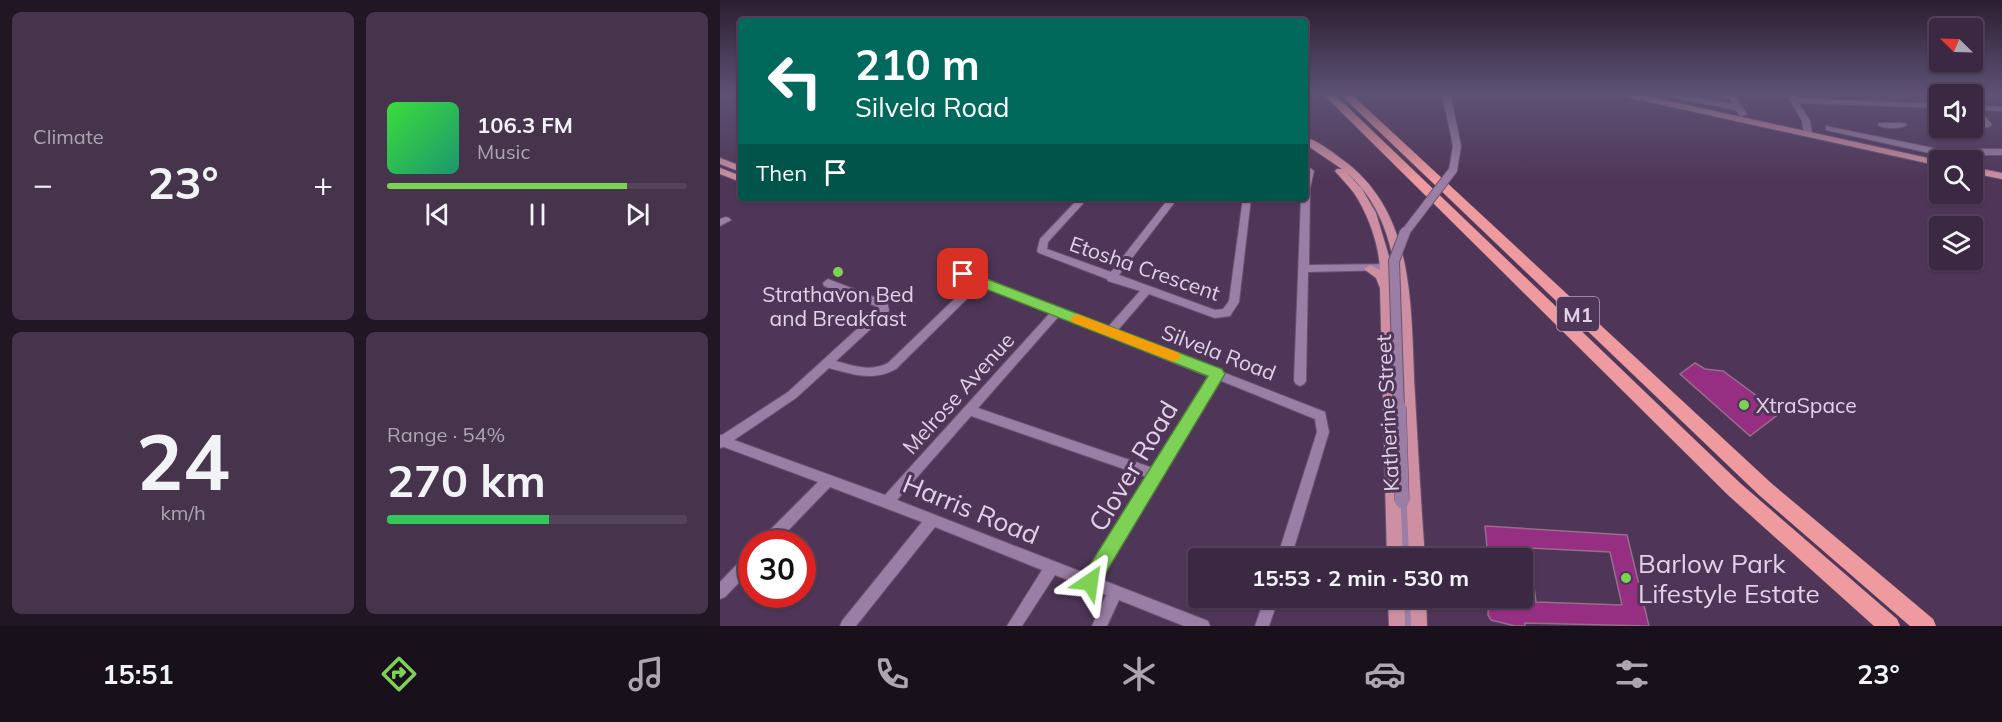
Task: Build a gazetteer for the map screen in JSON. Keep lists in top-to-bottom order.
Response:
{
  "streets": {
    "highway": ["M1"],
    "main road": ["Katherine Street"],
    "street": [
      "Etosha Crescent",
      "Silvela Road",
      "Melrose Avenue",
      "Clover Road",
      "Harris Road"
    ]
  },
  "crossings": [
    ["Silvela Road", "Melrose Avenue"],
    ["Silvela Road", "Clover Road"],
    ["Melrose Avenue", "Harris Road"],
    ["Clover Road", "Harris Road"]
  ],
  "places": ["Strathavon Bed and Breakfast", "XtraSpace", "Barlow Park Lifestyle Estate"],
  "north": "top left",
  "page": {
    "tile": [
      "Climate",
      ["24", "km/h"],
      ["Range · 54%", "270 km"]
    ],
    "turn": ["210 m", "Silvela Road"],
    "song": ["106.3 FM", "Music"],
    "then": "Then",
    "heat": ["−", "23°", "+"],
    "limit": "30",
    "trip": "15:53 · 2 min · 530 m",
    "tabs": ["15:51", "23°"]
  }
}
